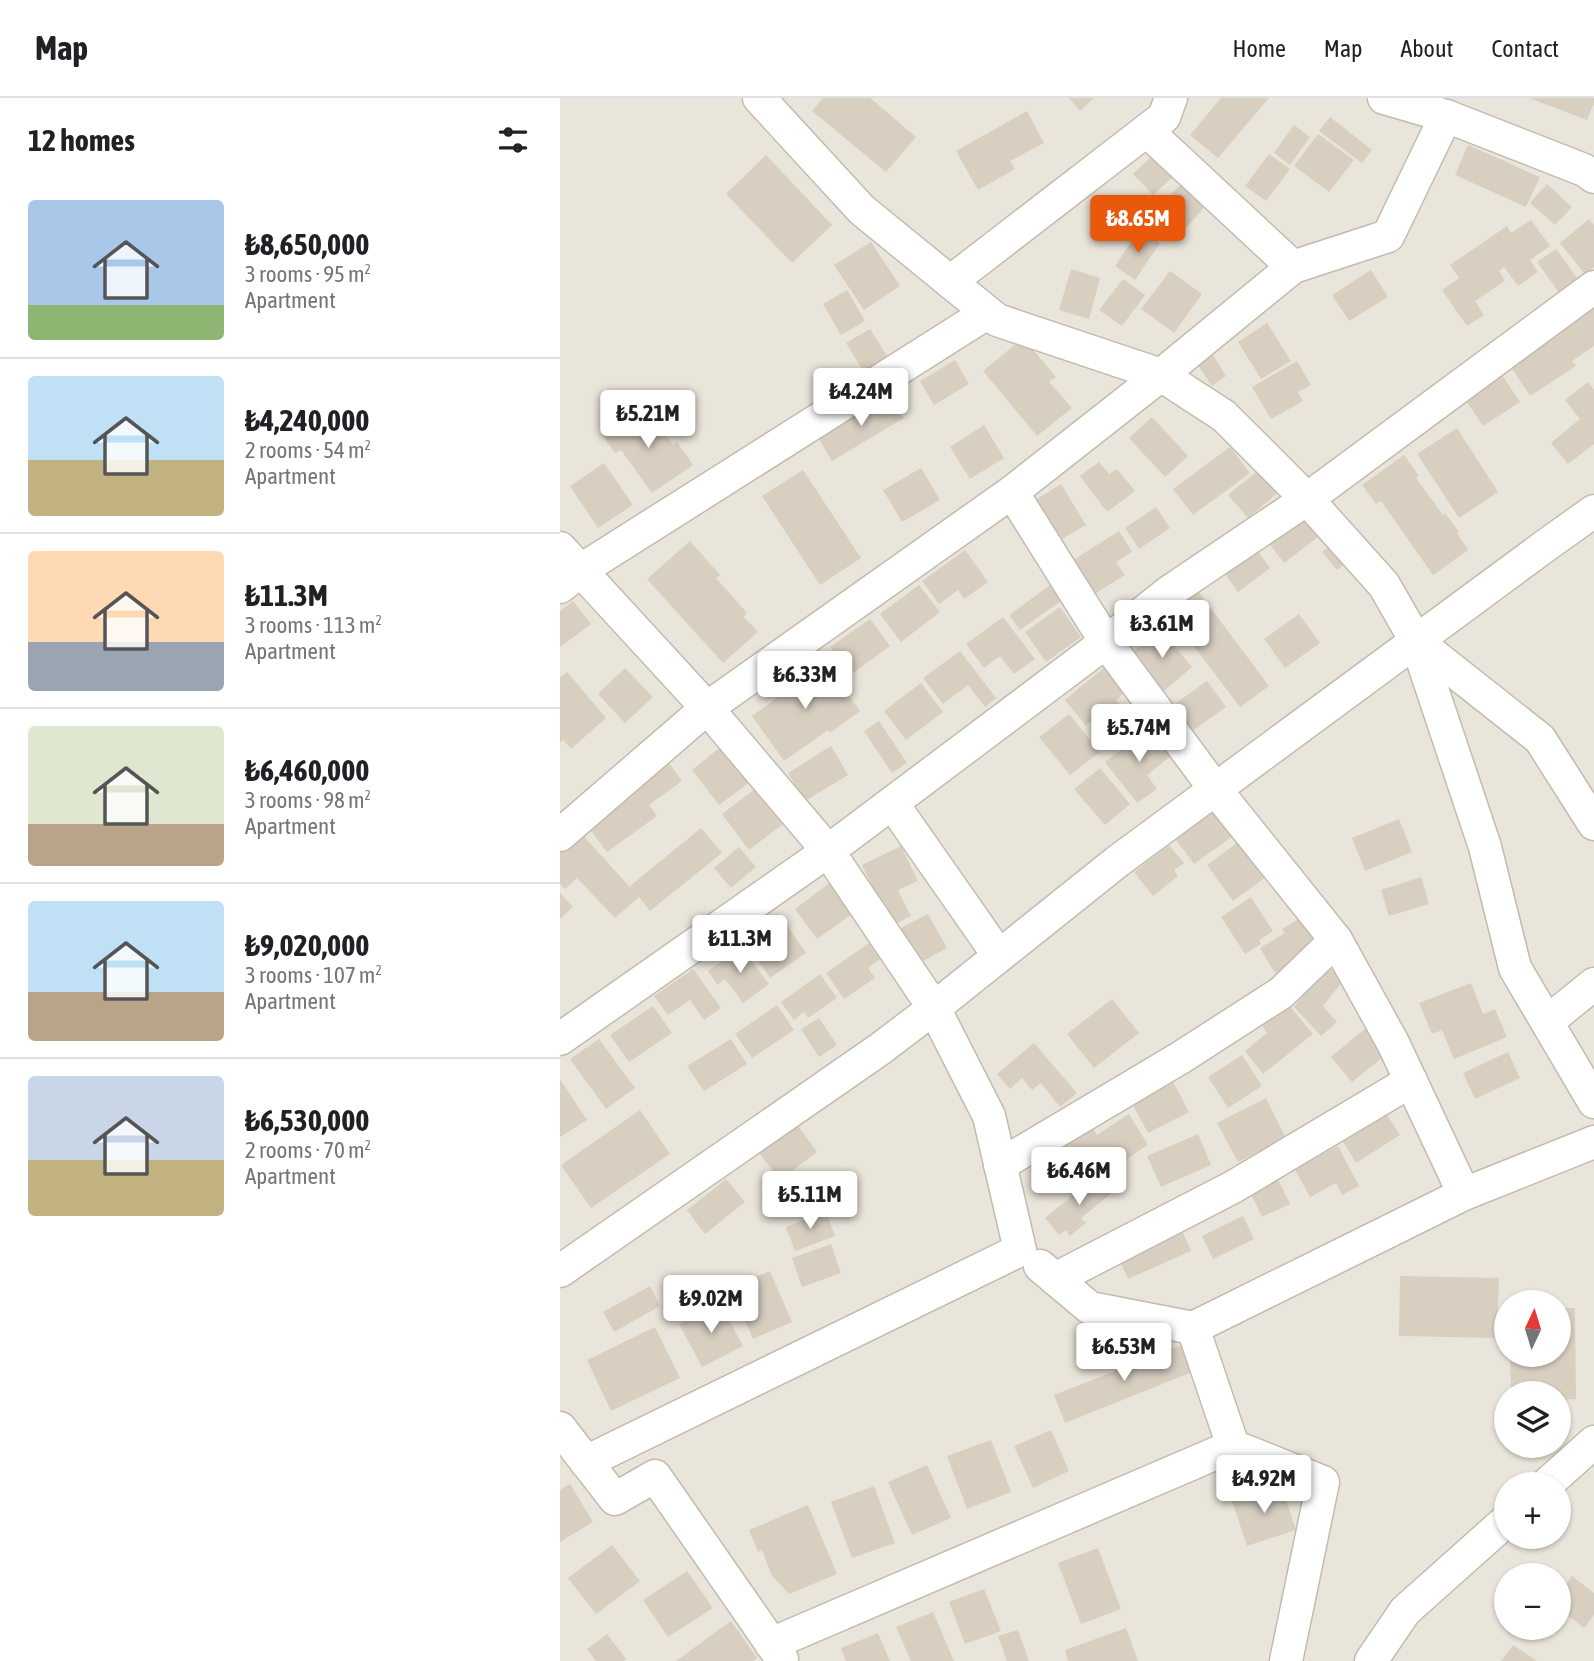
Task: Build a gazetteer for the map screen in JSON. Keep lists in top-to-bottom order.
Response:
{
  "north": "top",
  "page": {
    "header": "Map",
    "nav": [
      "Home",
      "Map",
      "About",
      "Contact"
    ],
    "heading": "12 homes",
    "list": [
      {
        "name": "₺8,650,000",
        "note": "3 rooms · 95 m² · Apartment"
      },
      {
        "name": "₺4,240,000",
        "note": "2 rooms · 54 m² · Apartment"
      },
      {
        "name": "₺11.3M",
        "note": "3 rooms · 113 m² · Apartment"
      },
      {
        "name": "₺6,460,000",
        "note": "3 rooms · 98 m² · Apartment"
      },
      {
        "name": "₺9,020,000",
        "note": "3 rooms · 107 m² · Apartment"
      },
      {
        "name": "₺6,530,000",
        "note": "2 rooms · 70 m² · Apartment"
      }
    ],
    "price": [
      "₺8.65M",
      "₺4.24M",
      "₺5.21M",
      "₺3.61M",
      "₺6.33M",
      "₺5.74M",
      "₺11.3M",
      "₺6.46M",
      "₺5.11M",
      "₺9.02M",
      "₺6.53M",
      "₺4.92M"
    ],
    "map_buttons": ["+", "−"]
  }
}
